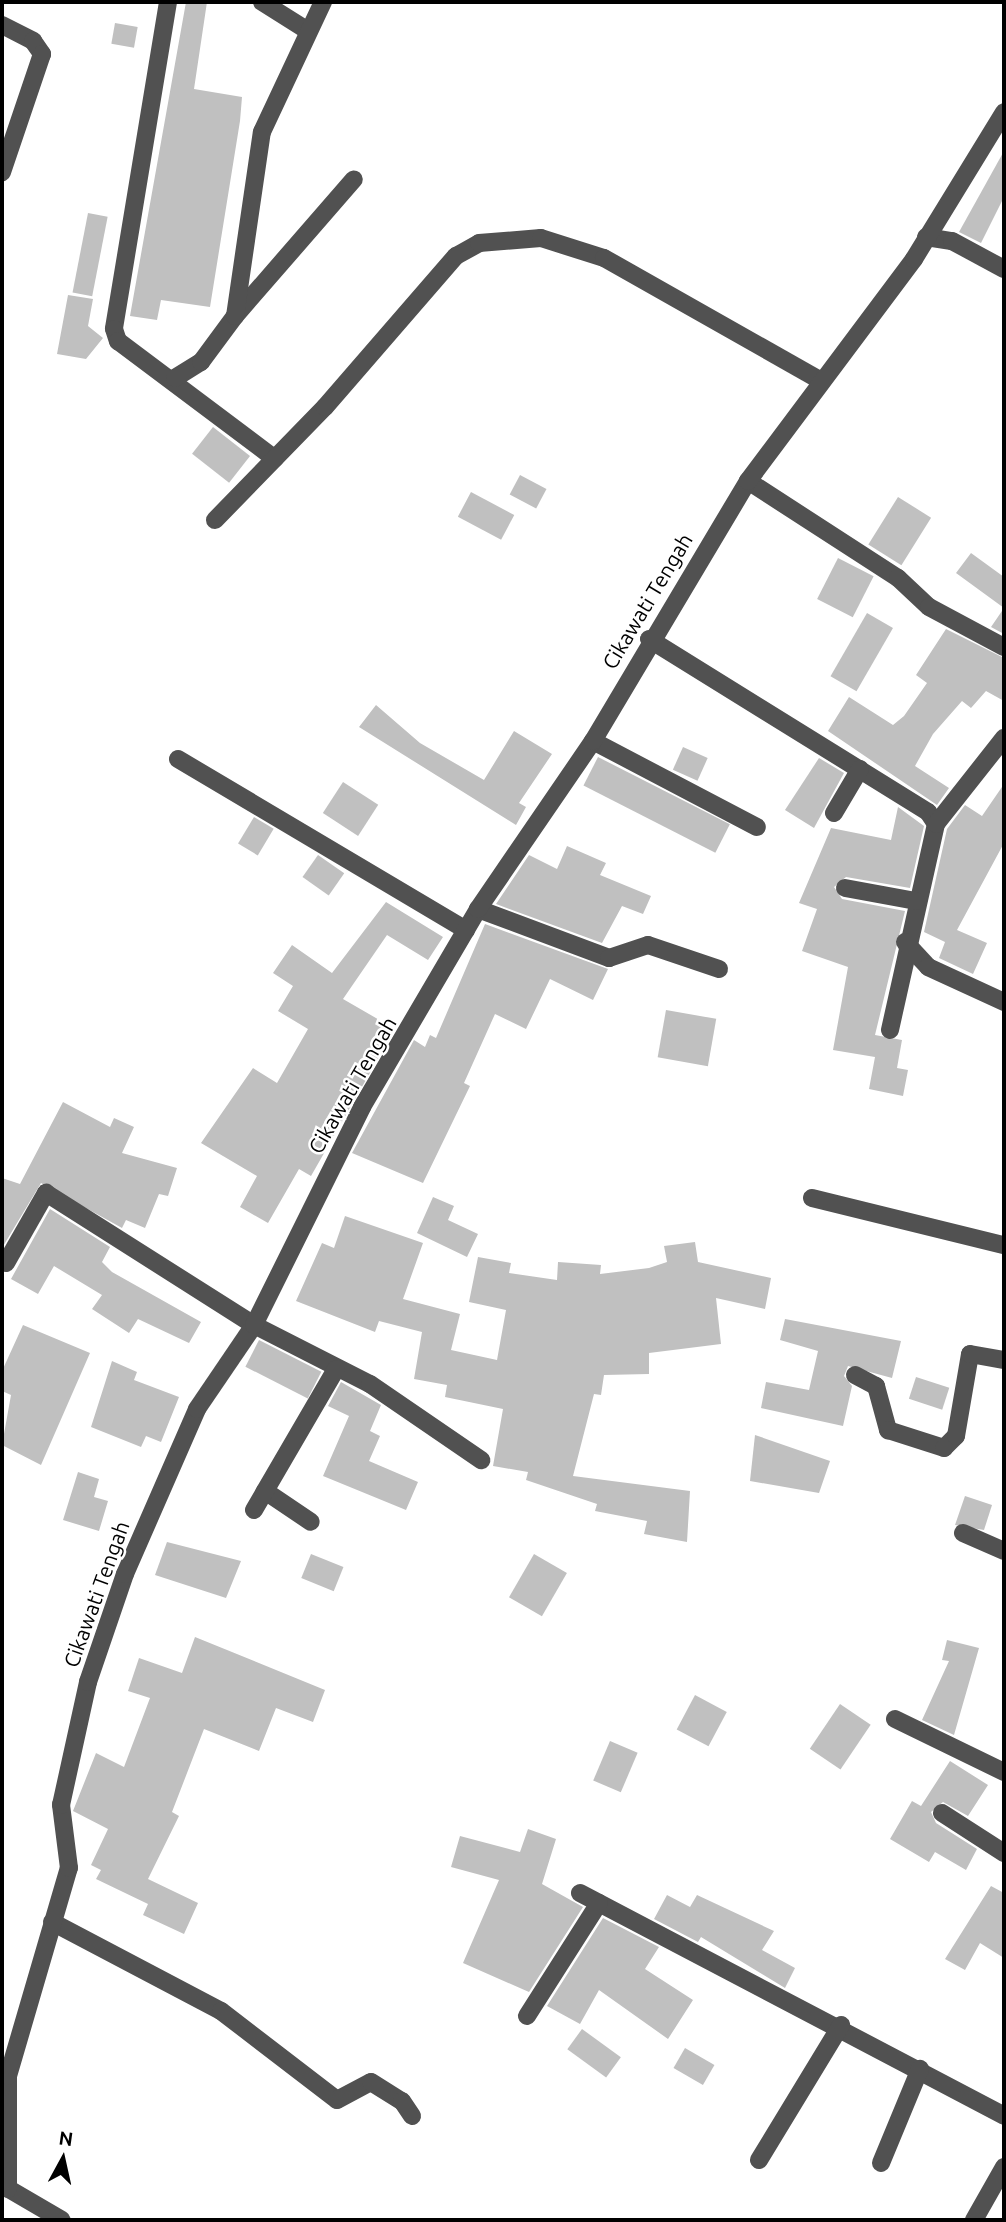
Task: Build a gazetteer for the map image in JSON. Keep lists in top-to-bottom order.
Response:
{
  "streets": {
    "street": ["Cikawati Tengah"]
  },
  "north": "top"
}
